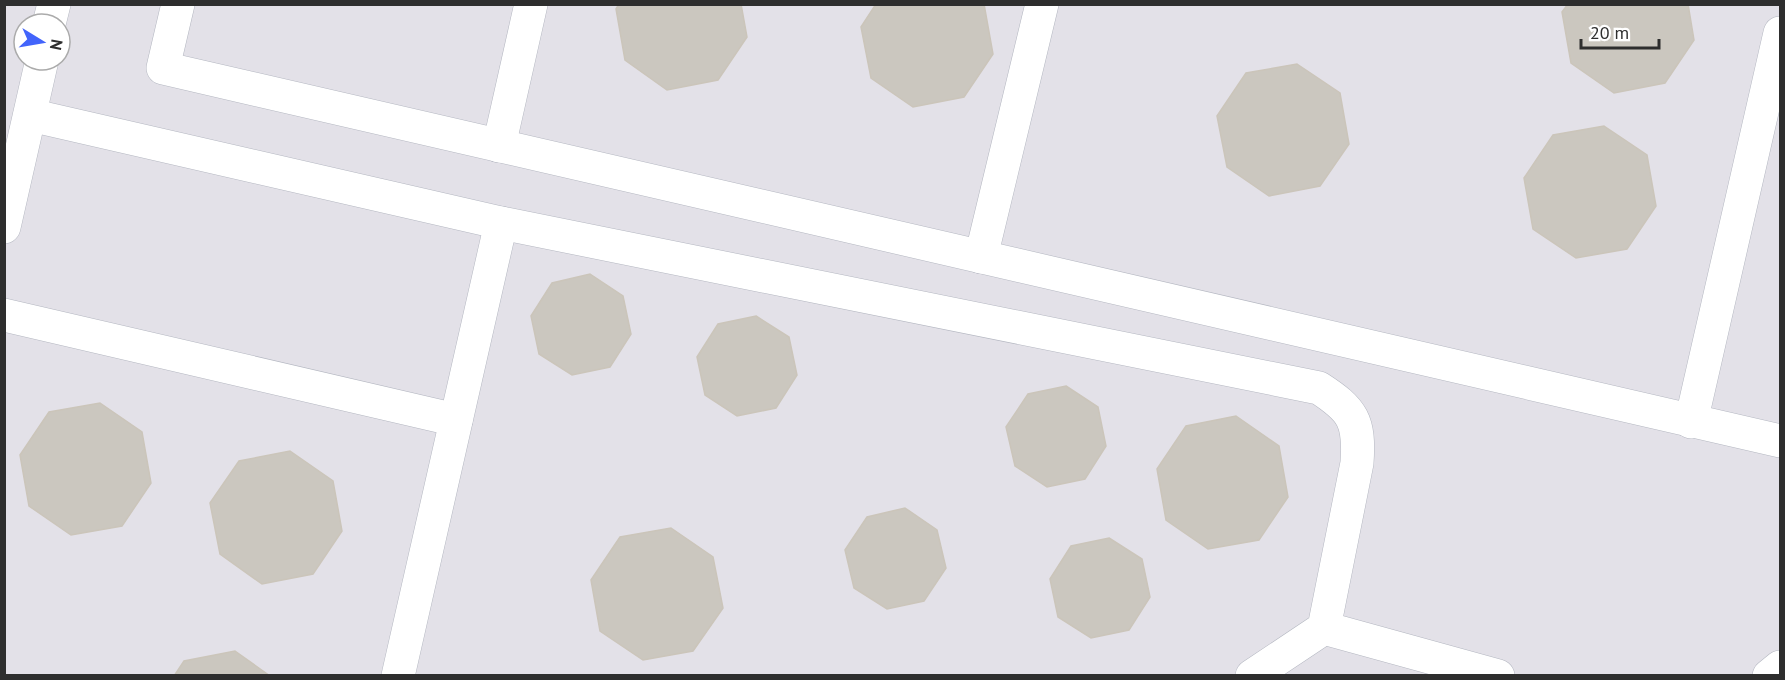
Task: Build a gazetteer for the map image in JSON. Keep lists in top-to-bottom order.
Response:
{
  "scale_bar": "20 m",
  "north": "right"
}
